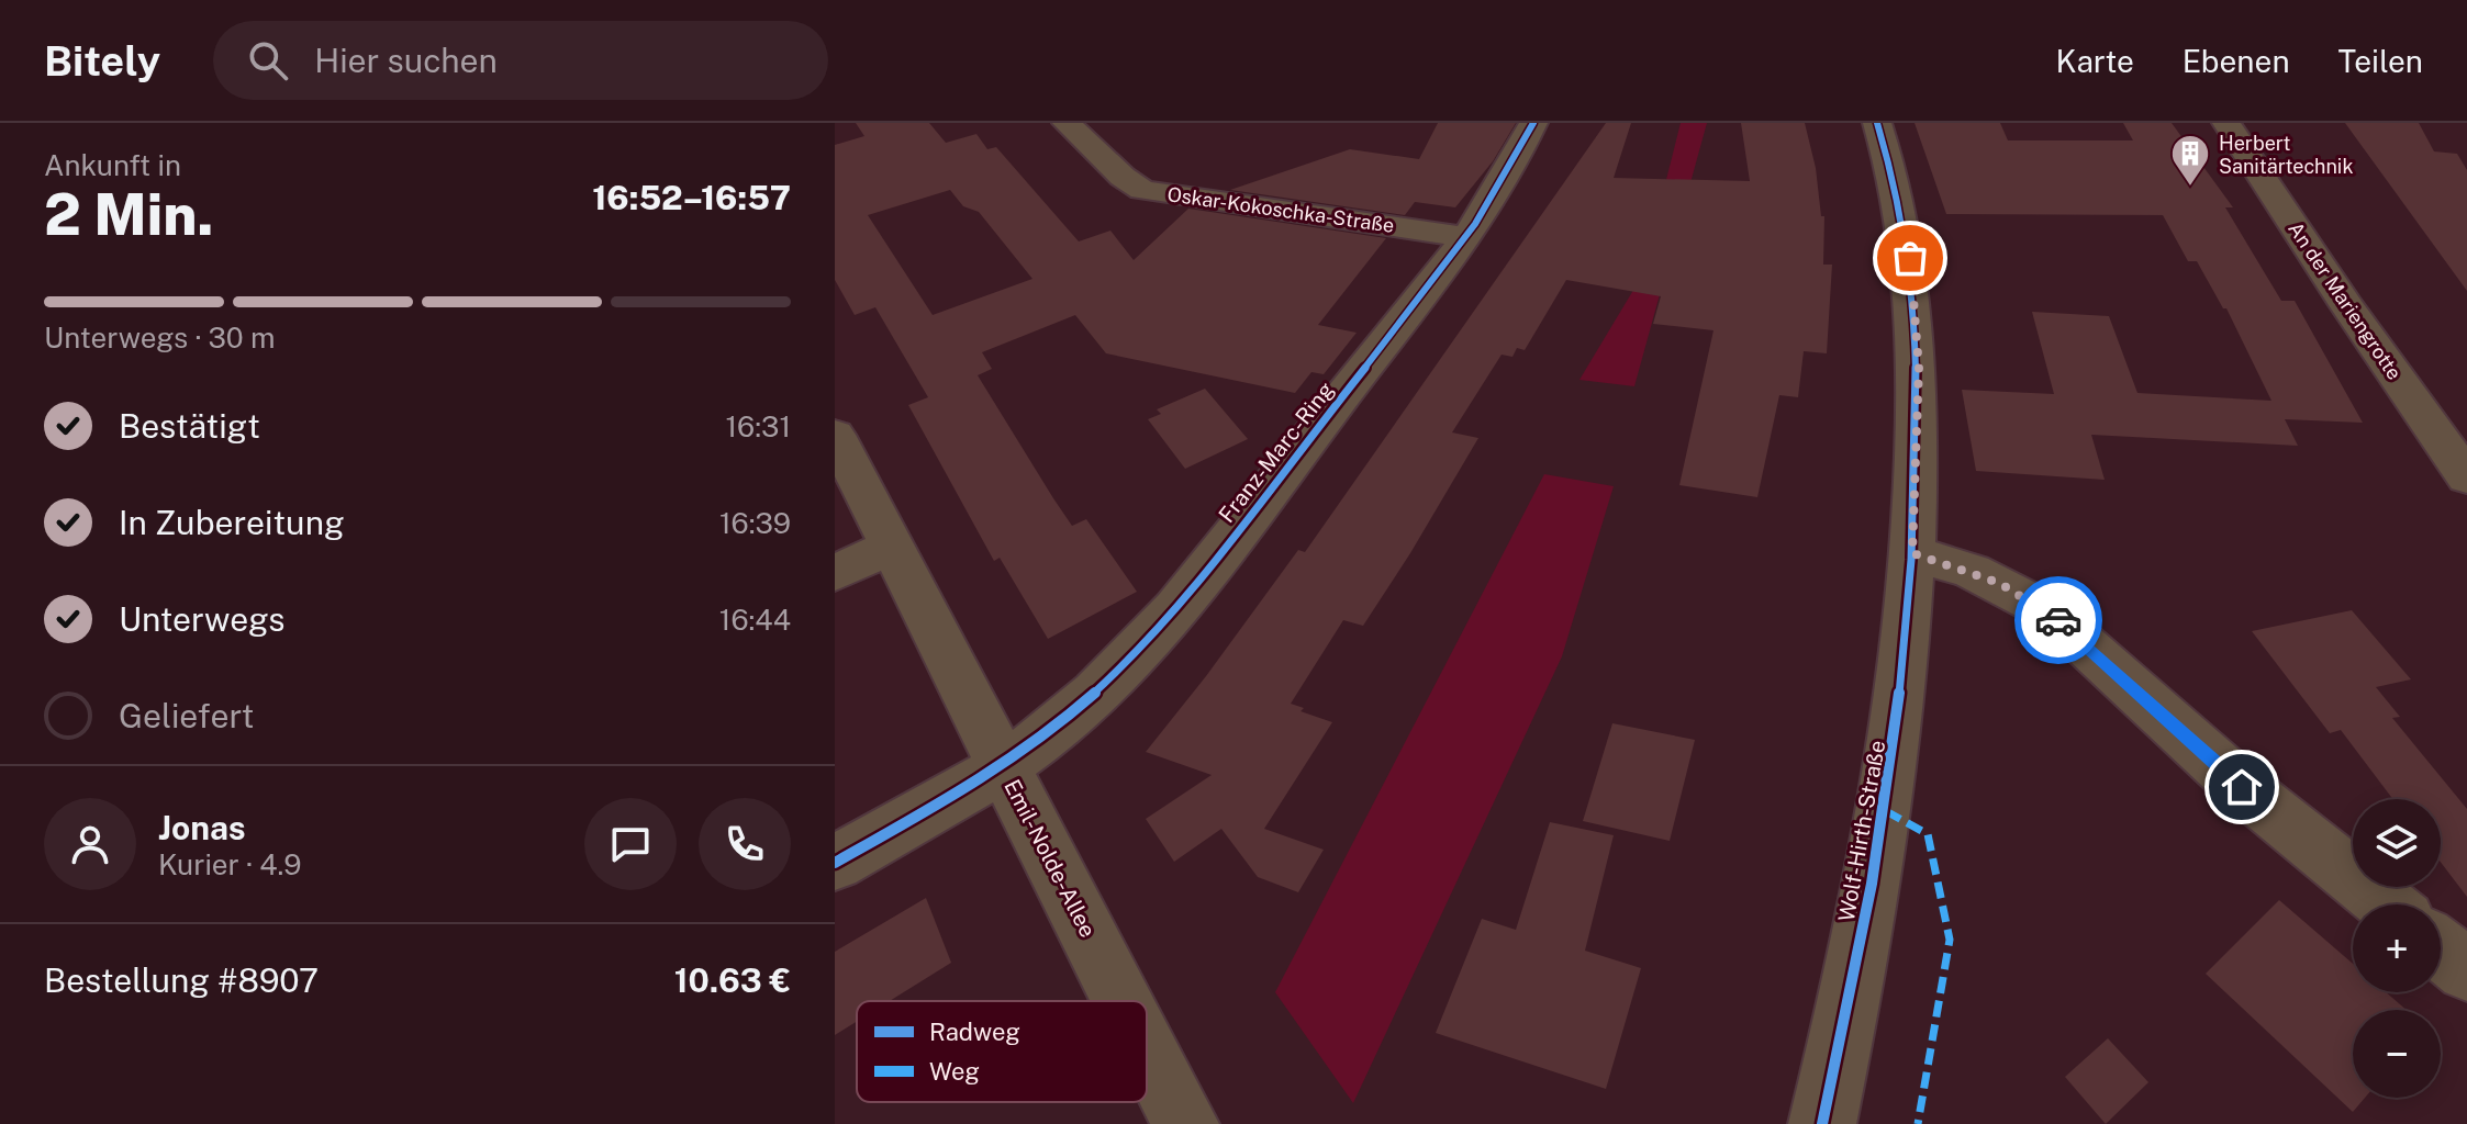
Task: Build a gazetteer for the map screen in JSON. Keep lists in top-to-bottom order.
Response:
{
  "streets": {
    "street": [
      "Oskar-Kokoschka-Straße",
      "An der Mariengrotte",
      "Franz-Marc-Ring",
      "Wolf-Hirth-Straße",
      "Emil-Nolde-Allee"
    ]
  },
  "crossings": [
    ["Oskar-Kokoschka-Straße", "Franz-Marc-Ring"],
    ["Franz-Marc-Ring", "Emil-Nolde-Allee"]
  ],
  "places": {
    "building": ["Herbert Sanitärtechnik"]
  },
  "legend": ["Radweg", "Weg"],
  "page": {
    "header": "Bitely",
    "search": "Hier suchen",
    "nav": ["Karte", "Ebenen", "Teilen"],
    "heading": ["2 Min.", "Ankunft in", "16:52–16:57"],
    "panel": [
      "Jonas",
      "Kurier · 4.9",
      "Bestellung #8907",
      "10.63 €"
    ],
    "bar": "Unterwegs · 30 m",
    "list": [
      ["Bestätigt", "16:31"],
      ["In Zubereitung", "16:39"],
      ["Unterwegs", "16:44"],
      "Geliefert"
    ],
    "map_buttons": ["+", "−"]
  }
}
